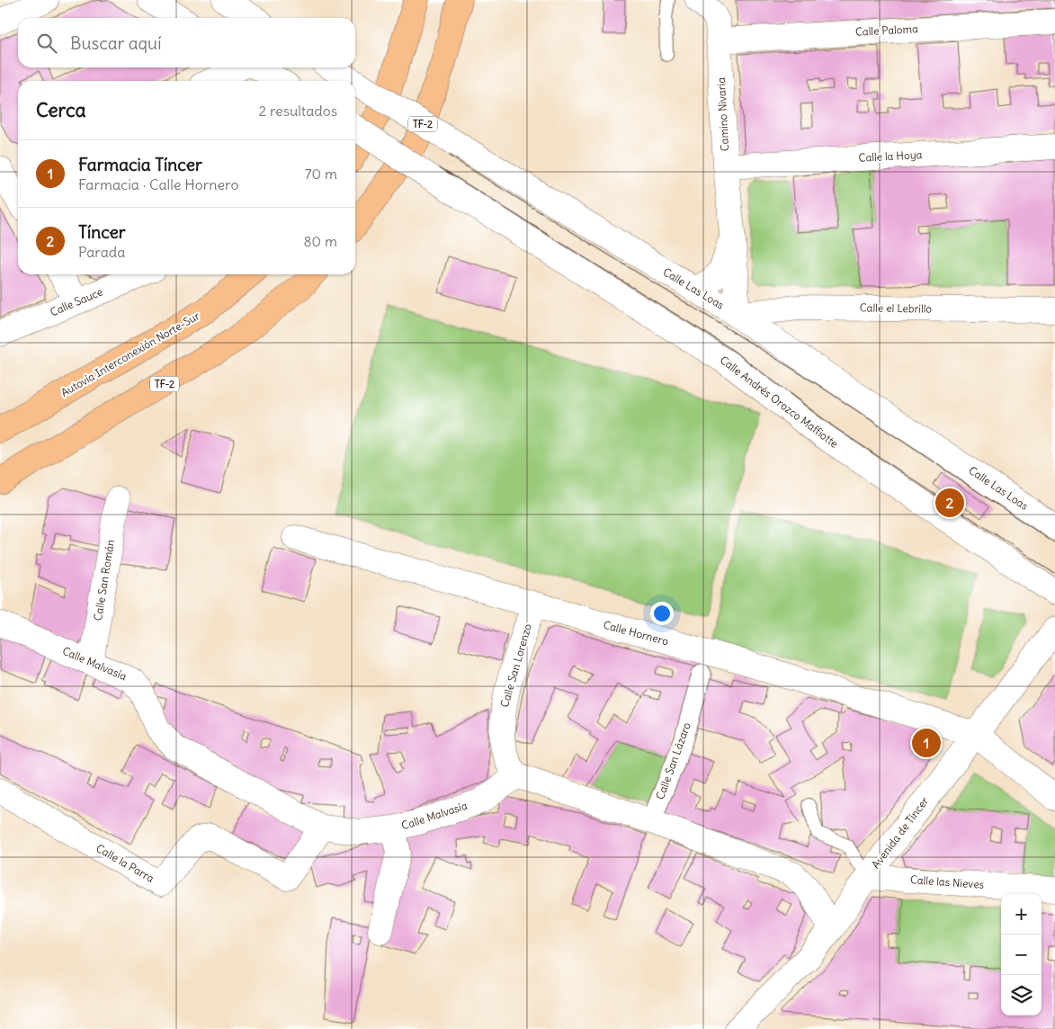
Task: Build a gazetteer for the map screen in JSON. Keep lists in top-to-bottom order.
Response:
{
  "streets": {
    "highway": ["TF-2", "Autovía Interconexión Norte-Sur"],
    "street": [
      "Calle Paloma",
      "Camino Nivaria",
      "Calle la Hoya",
      "Calle Las Loas",
      "Calle Sauce",
      "Calle el Lebrillo",
      "Calle Andrés Orozco Maffiotte",
      "Calle San Román",
      "Calle Hornero",
      "Calle Malvasía",
      "Calle San Lorenzo",
      "Calle San Lázaro",
      "Avenida de Tíncer",
      "Calle la Parra",
      "Calle las Nieves"
    ]
  },
  "crossings": [
    ["Calle Paloma", "Camino Nivaria"],
    ["Camino Nivaria", "Calle la Hoya"],
    ["Camino Nivaria", "Calle Las Loas"],
    ["Camino Nivaria", "Calle el Lebrillo"],
    ["Calle Las Loas", "Calle el Lebrillo"],
    ["Calle San Román", "Calle Malvasía"],
    ["Calle Hornero", "Calle San Lorenzo"],
    ["Calle Hornero", "Avenida de Tíncer"],
    ["Calle Malvasía", "Calle San Lorenzo"],
    ["Calle Malvasía", "Calle la Parra"],
    ["Avenida de Tíncer", "Calle las Nieves"]
  ],
  "page": {
    "search": "Buscar aquí",
    "heading": ["Cerca", "2 resultados"],
    "list": [
      {
        "mark": "1",
        "name": "Farmacia Tíncer",
        "note": "Farmacia · Calle Hornero",
        "value": "70 m"
      },
      {
        "mark": "2",
        "name": "Tíncer",
        "note": "Parada",
        "value": "80 m"
      }
    ],
    "pins": ["2", "1"],
    "map_buttons": ["+", "−"]
  }
}
